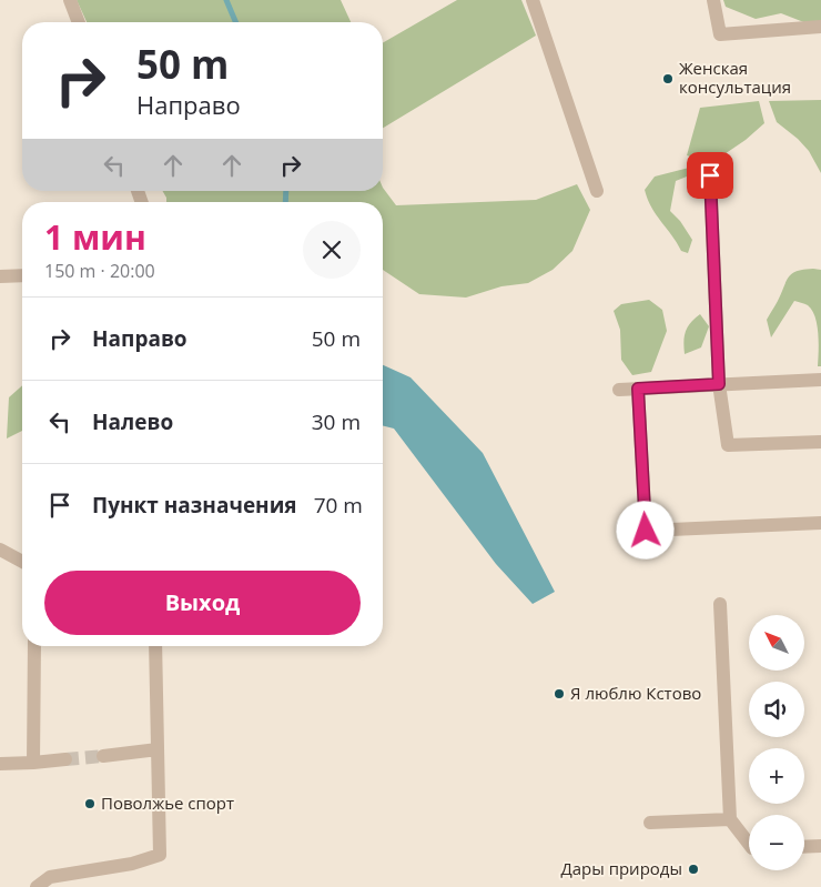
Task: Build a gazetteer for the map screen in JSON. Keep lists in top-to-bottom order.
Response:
{
  "places": [
    "Женская консультация",
    "Я люблю Кстово",
    "Поволжье спорт",
    "Дары природы"
  ],
  "north": "top left",
  "page": {
    "turn": ["50 m", "Направо"],
    "heading": ["1 мин", "150 m · 20:00"],
    "list": [
      {
        "name": "Направо",
        "value": "50 m"
      },
      {
        "name": "Налево",
        "value": "30 m"
      },
      {
        "name": "Пункт назначения",
        "value": "70 m"
      }
    ],
    "buttons": "Выход",
    "map_buttons": ["+", "−"]
  }
}
